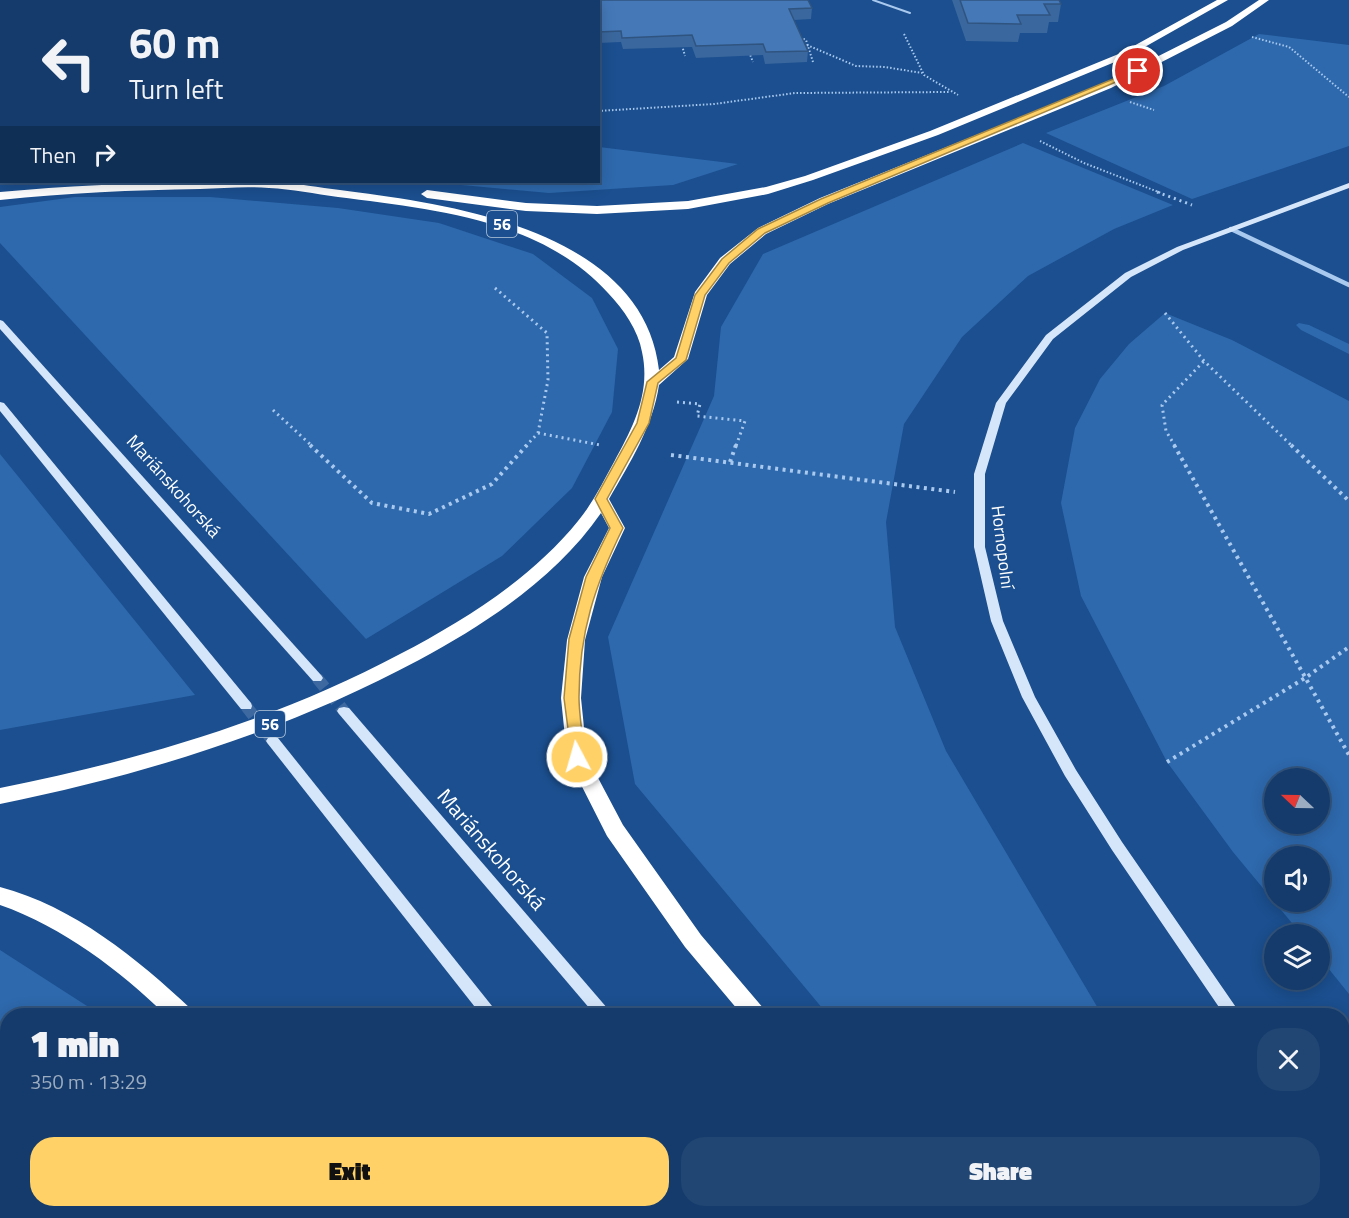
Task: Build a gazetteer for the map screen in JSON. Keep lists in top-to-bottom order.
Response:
{
  "streets": {
    "highway": ["56"],
    "main road": ["Mariánskohorská", "Hornopolní"]
  },
  "north": "left",
  "page": {
    "turn": ["60 m", "Turn left"],
    "then": "Then",
    "heading": ["1 min", "350 m · 13:29"],
    "buttons": ["Exit", "Share"]
  }
}
